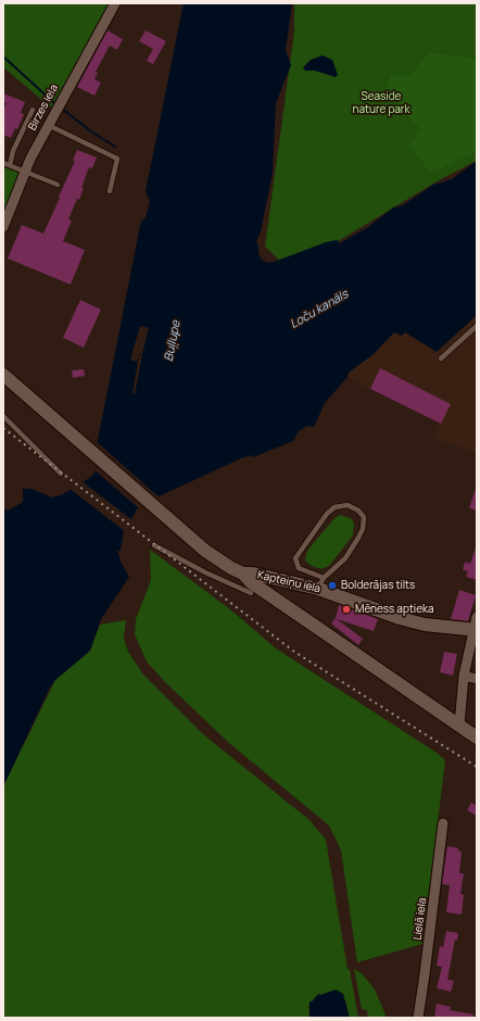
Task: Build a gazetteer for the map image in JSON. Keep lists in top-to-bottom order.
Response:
{
  "streets": {
    "street": ["Birzes iela", "Kapteiņu iela", "Lielā iela"]
  },
  "water": ["Loču kanāls", "Buļļupe"],
  "parks": ["Seaside nature park"],
  "places": ["Bolderājas tilts", "Mēness aptieka"]
}
